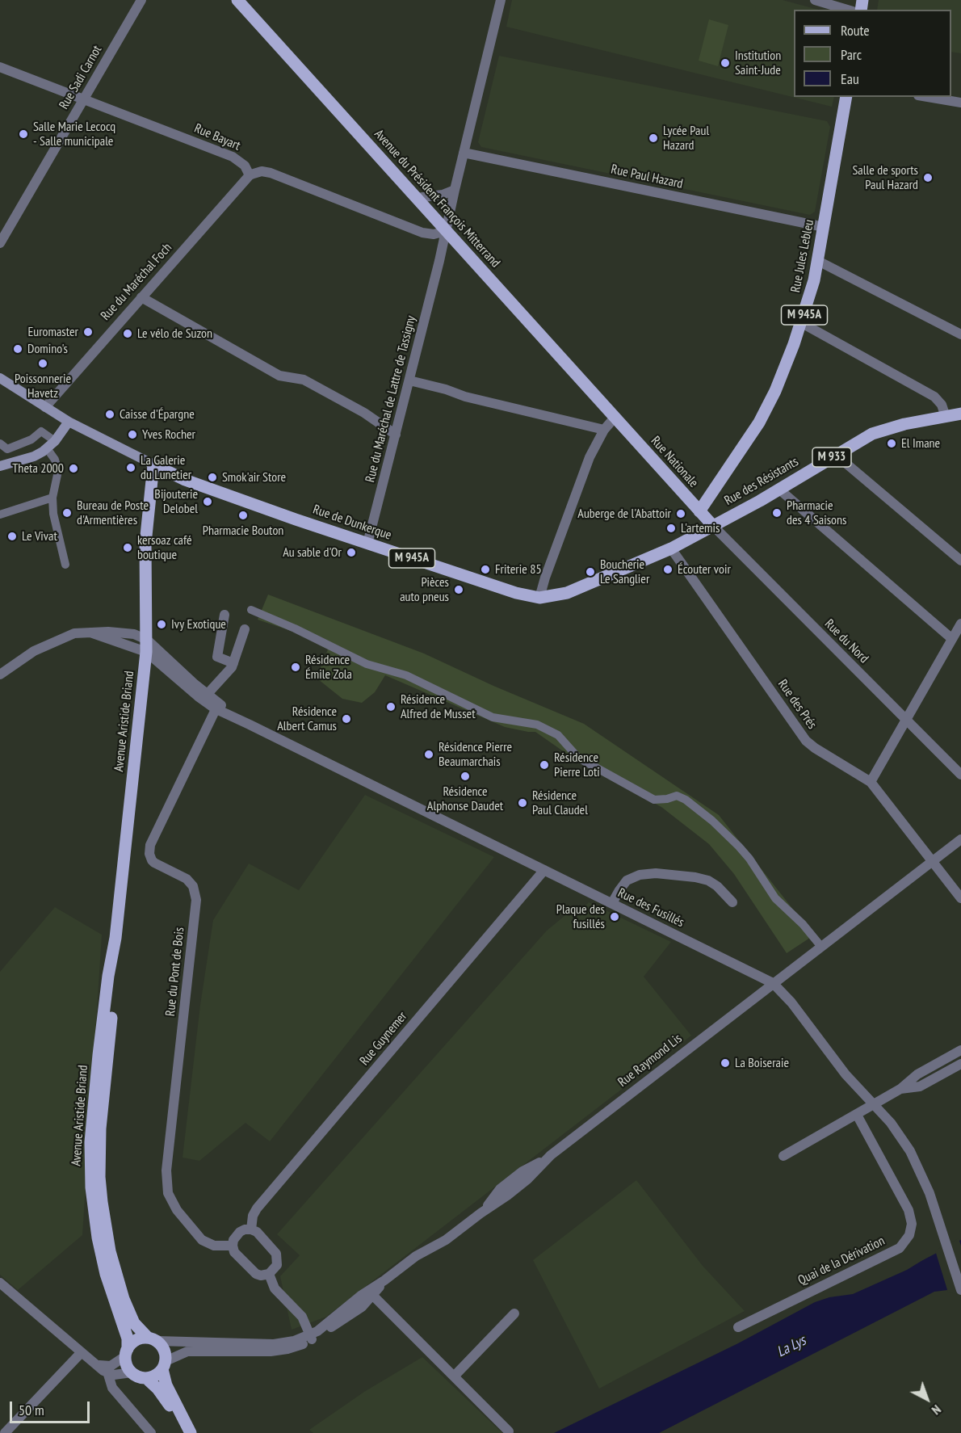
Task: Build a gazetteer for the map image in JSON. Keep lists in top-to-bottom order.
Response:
{
  "streets": {
    "main road": [
      "Avenue du Président François Mitterrand",
      "Rue Jules Lebleu",
      "M 945A",
      "M 933",
      "Rue Nationale",
      "Rue des Résistants",
      "Rue de Dunkerque",
      "Avenue Aristide Briand"
    ],
    "street": [
      "Rue Sadi Carnot",
      "Rue Bayart",
      "Rue Paul Hazard",
      "Rue du Maréchal Foch",
      "Rue du Maréchal de Lattre de Tassigny",
      "Rue du Nord",
      "Rue des Prés",
      "Rue des Fusillés",
      "Rue du Pont de Bois",
      "Rue Guynemer",
      "Rue Raymond Lis",
      "Quai de la Dérivation"
    ]
  },
  "crossings": [
    ["Rue Sadi Carnot", "Rue Bayart"],
    ["Rue Bayart", "Rue du Maréchal Foch"],
    ["Rue Paul Hazard", "Rue Jules Lebleu"],
    ["Rue Paul Hazard", "Rue du Maréchal de Lattre de Tassigny"],
    ["Avenue du Président François Mitterrand", "Rue du Maréchal de Lattre de Tassigny"],
    ["Avenue du Président François Mitterrand", "Rue Nationale"],
    ["Rue Jules Lebleu", "Rue Nationale"],
    ["Rue du Maréchal Foch", "Rue de Dunkerque"],
    ["Rue du Maréchal de Lattre de Tassigny", "Rue de Dunkerque"],
    ["Rue Nationale", "Rue des Résistants"],
    ["Rue Nationale", "Rue de Dunkerque"],
    ["Rue Nationale", "Rue du Nord"],
    ["Rue des Résistants", "Rue de Dunkerque"],
    ["Rue des Résistants", "Rue du Nord"],
    ["Rue de Dunkerque", "Rue du Nord"],
    ["Rue de Dunkerque", "Rue des Prés"],
    ["Rue de Dunkerque", "Avenue Aristide Briand"],
    ["Rue des Prés", "Rue Raymond Lis"],
    ["Avenue Aristide Briand", "Rue des Fusillés"],
    ["Avenue Aristide Briand", "Rue Raymond Lis"],
    ["Rue des Fusillés", "Rue du Pont de Bois"],
    ["Rue des Fusillés", "Rue Guynemer"],
    ["Rue des Fusillés", "Rue Raymond Lis"],
    ["Rue du Pont de Bois", "Rue Guynemer"]
  ],
  "water": ["La Lys"],
  "places": [
    "Institution Saint-Jude",
    "Salle Marie Lecocq - Salle municipale",
    "Lycée Paul Hazard",
    "Salle de sports Paul Hazard",
    "Euromaster",
    "Le vélo de Suzon",
    "Domino's",
    "Poissonnerie Havetz",
    "Caisse d'Épargne",
    "Yves Rocher",
    "El Imane",
    "La Galerie du Lunetier",
    "Theta 2000",
    "Smok'air Store",
    "Bijouterie Delobel",
    "Bureau de Poste d'Armentières",
    "Pharmacie des 4 Saisons",
    "Auberge de l'Abattoir",
    "Pharmacie Bouton",
    "L'artemis",
    "Le Vivat",
    "kersoaz café boutique",
    "Au sable d'Or",
    "Friterie 85",
    "Écouter voir",
    "Boucherie Le Sanglier",
    "Pièces auto pneus",
    "Ivy Exotique",
    "Résidence Émile Zola",
    "Résidence Alfred de Musset",
    "Résidence Albert Camus",
    "Résidence Pierre Beaumarchais",
    "Résidence Pierre Loti",
    "Résidence Alphonse Daudet",
    "Résidence Paul Claudel",
    "Plaque des fusillés",
    "La Boiseraie"
  ],
  "legend": ["Route", "Parc", "Eau"],
  "scale_bar": "50 m",
  "north": "bottom right"
}
